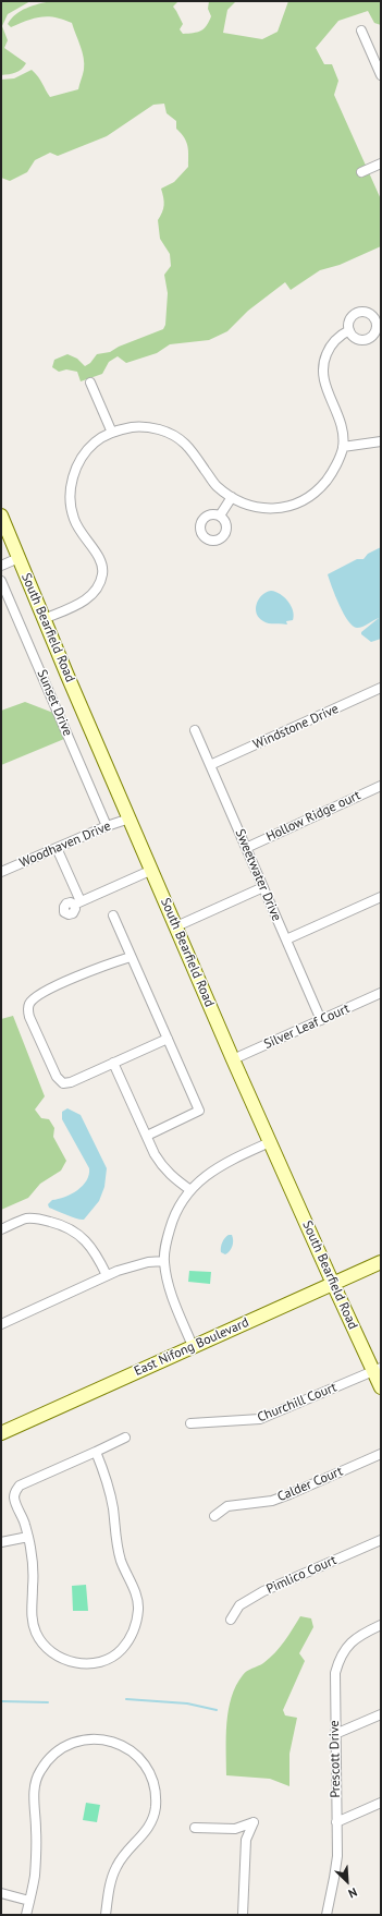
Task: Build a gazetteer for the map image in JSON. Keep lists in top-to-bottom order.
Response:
{
  "streets": {
    "street": [
      "South Bearfield Road",
      "Sunset Drive",
      "Windstone Drive",
      "Hollow Ridge ourt",
      "Woodhaven Drive",
      "Sweetwater Drive",
      "Silver Leaf Court",
      "East Nifong Boulevard",
      "Churchill Court",
      "Calder Court",
      "Pimlico Court",
      "Prescott Drive"
    ]
  },
  "crossings": [
    ["South Bearfield Road", "Woodhaven Drive"],
    ["South Bearfield Road", "Silver Leaf Court"],
    ["South Bearfield Road", "East Nifong Boulevard"],
    ["South Bearfield Road", "Churchill Court"],
    ["Sunset Drive", "Woodhaven Drive"],
    ["Windstone Drive", "Sweetwater Drive"],
    ["Hollow Ridge ourt", "Sweetwater Drive"],
    ["Sweetwater Drive", "Silver Leaf Court"]
  ],
  "north": "bottom right"
}
